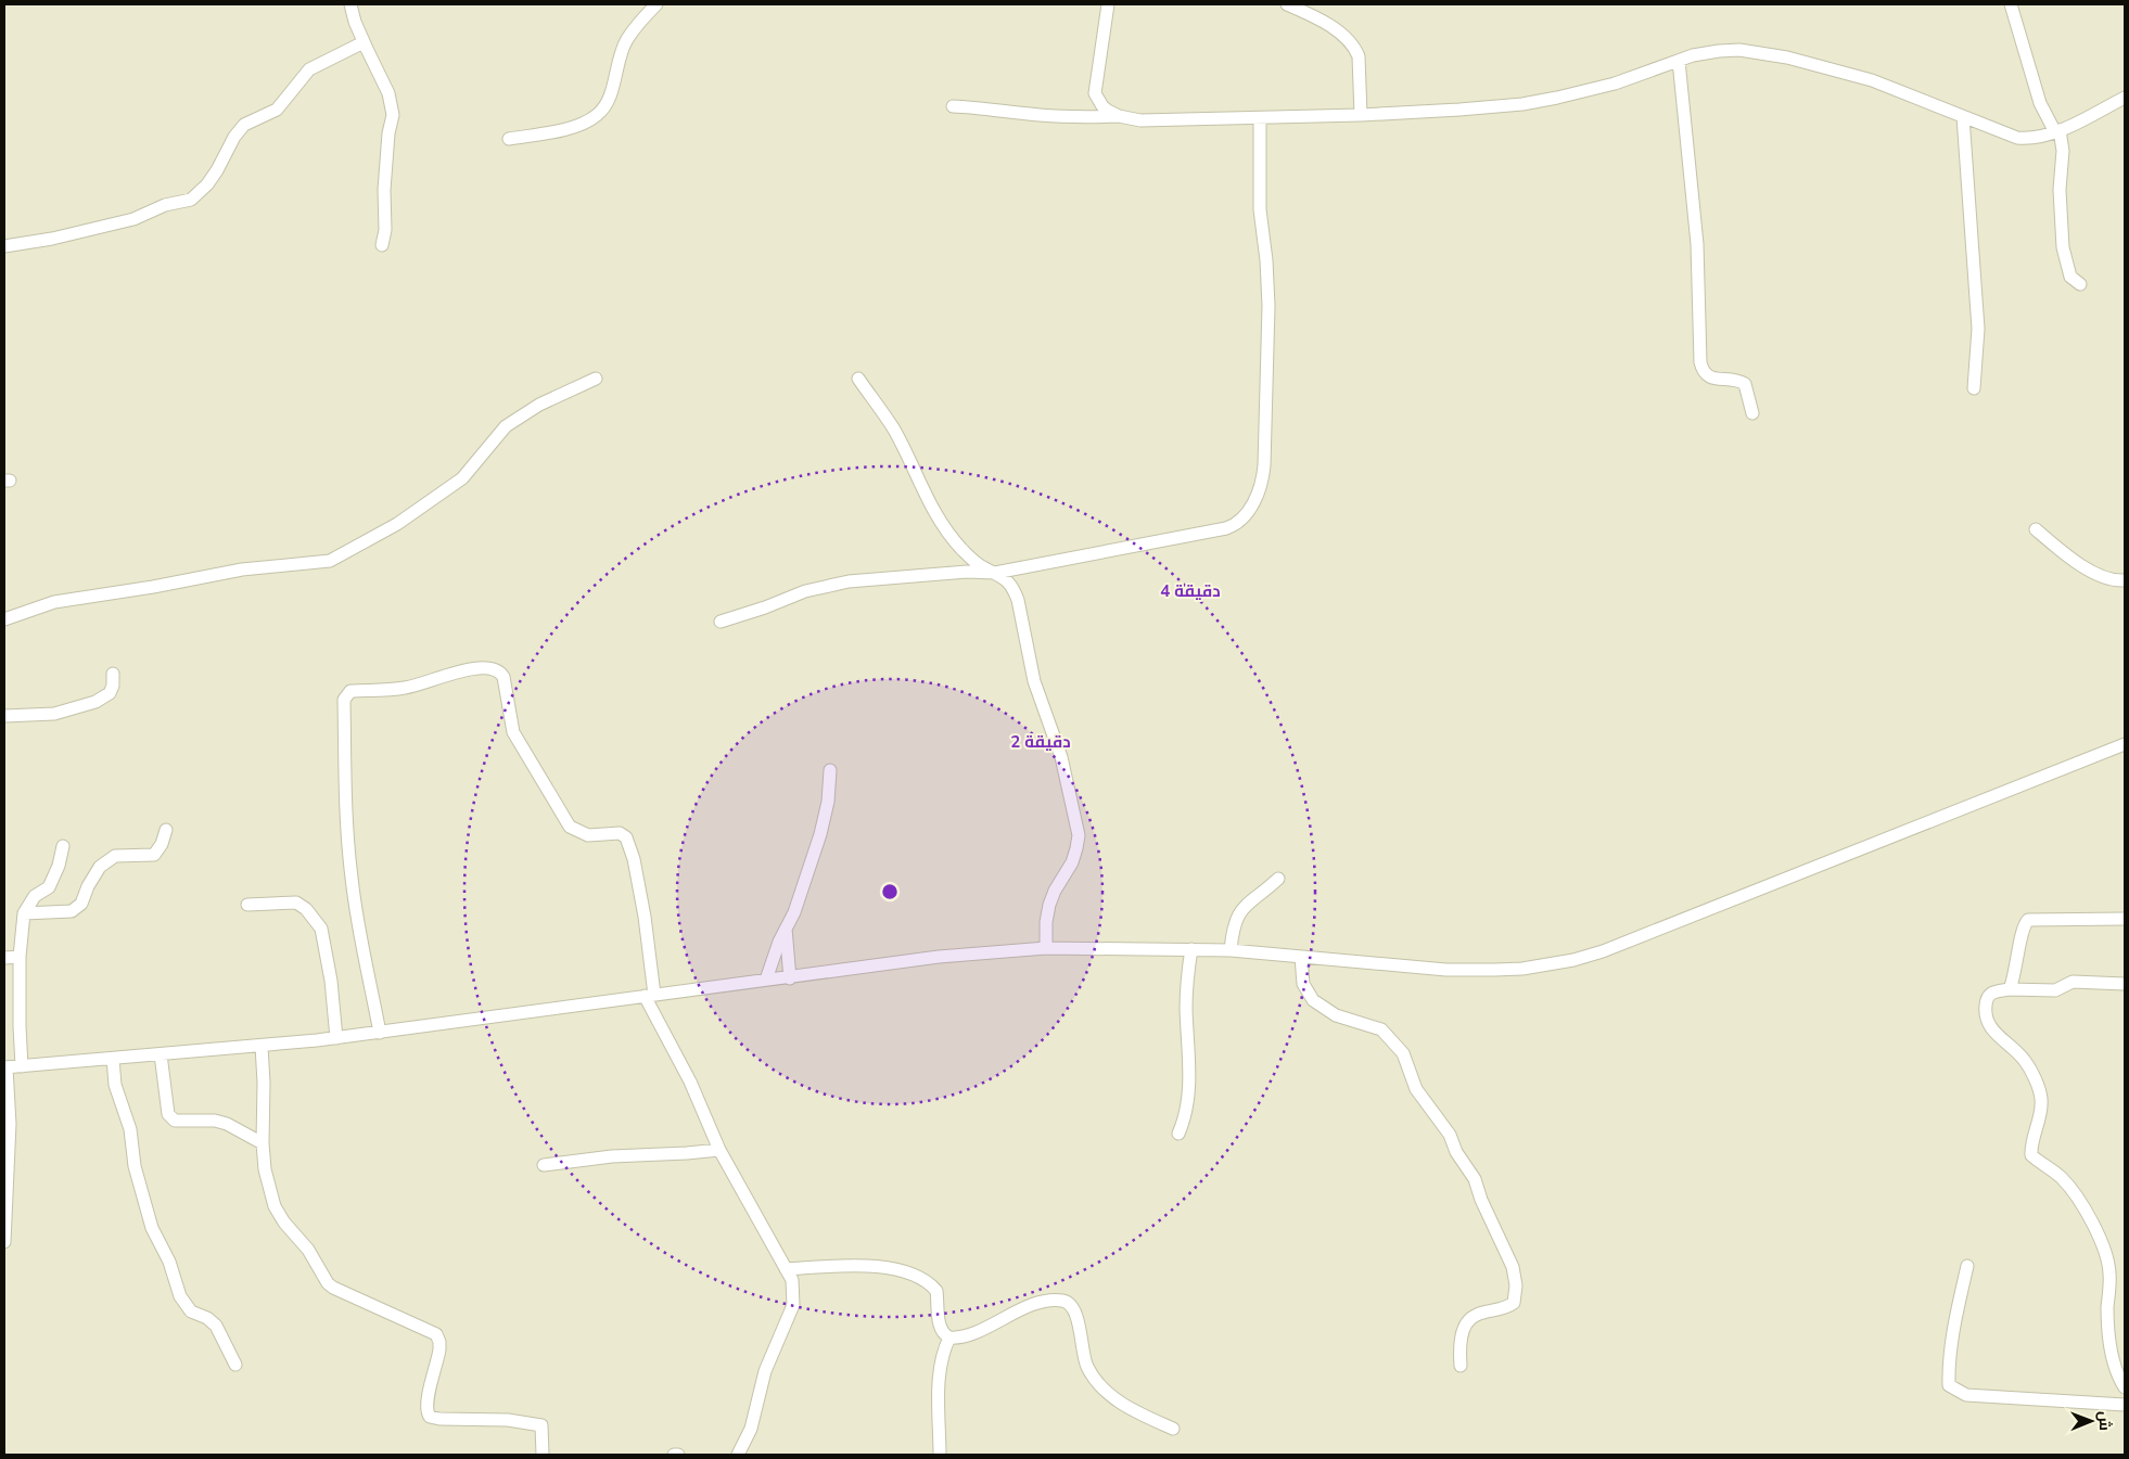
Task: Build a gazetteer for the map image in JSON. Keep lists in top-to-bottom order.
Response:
{
  "north": "right",
  "rings": ["4 دقيقة", "2 دقيقة"]
}
